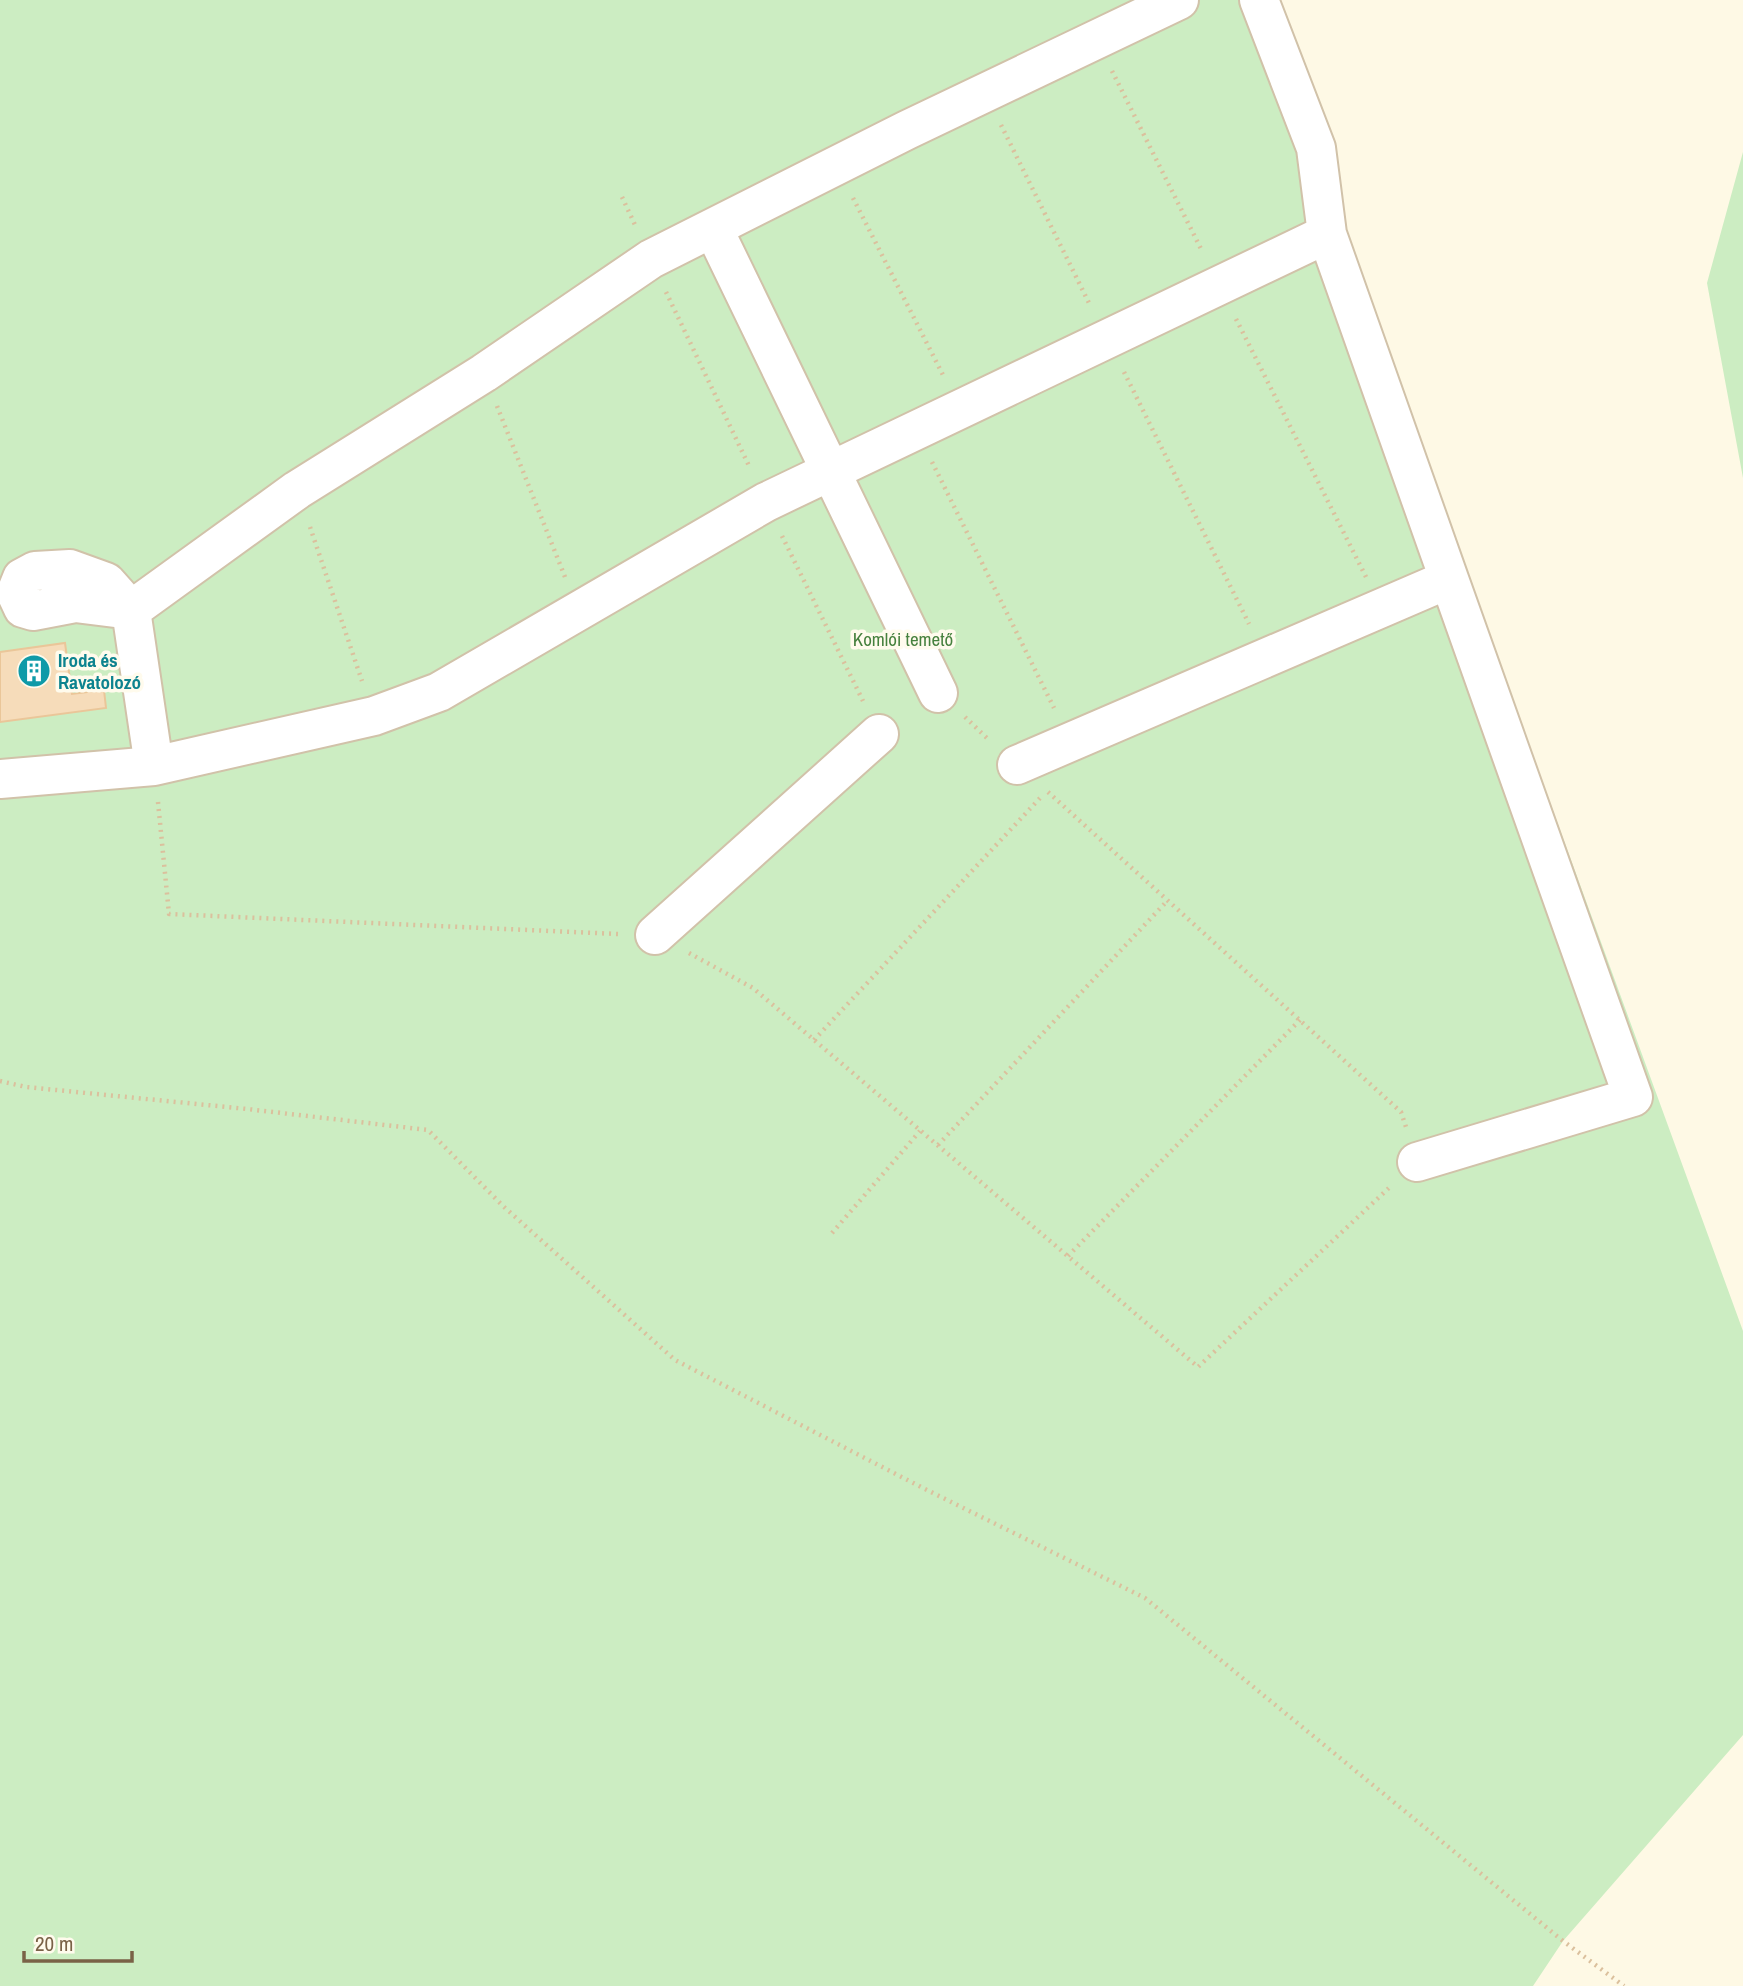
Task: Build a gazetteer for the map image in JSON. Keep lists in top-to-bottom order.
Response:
{
  "parks": ["Komlói temető"],
  "places": {
    "building": ["Iroda és Ravatolozó"]
  },
  "scale_bar": "20 m"
}
